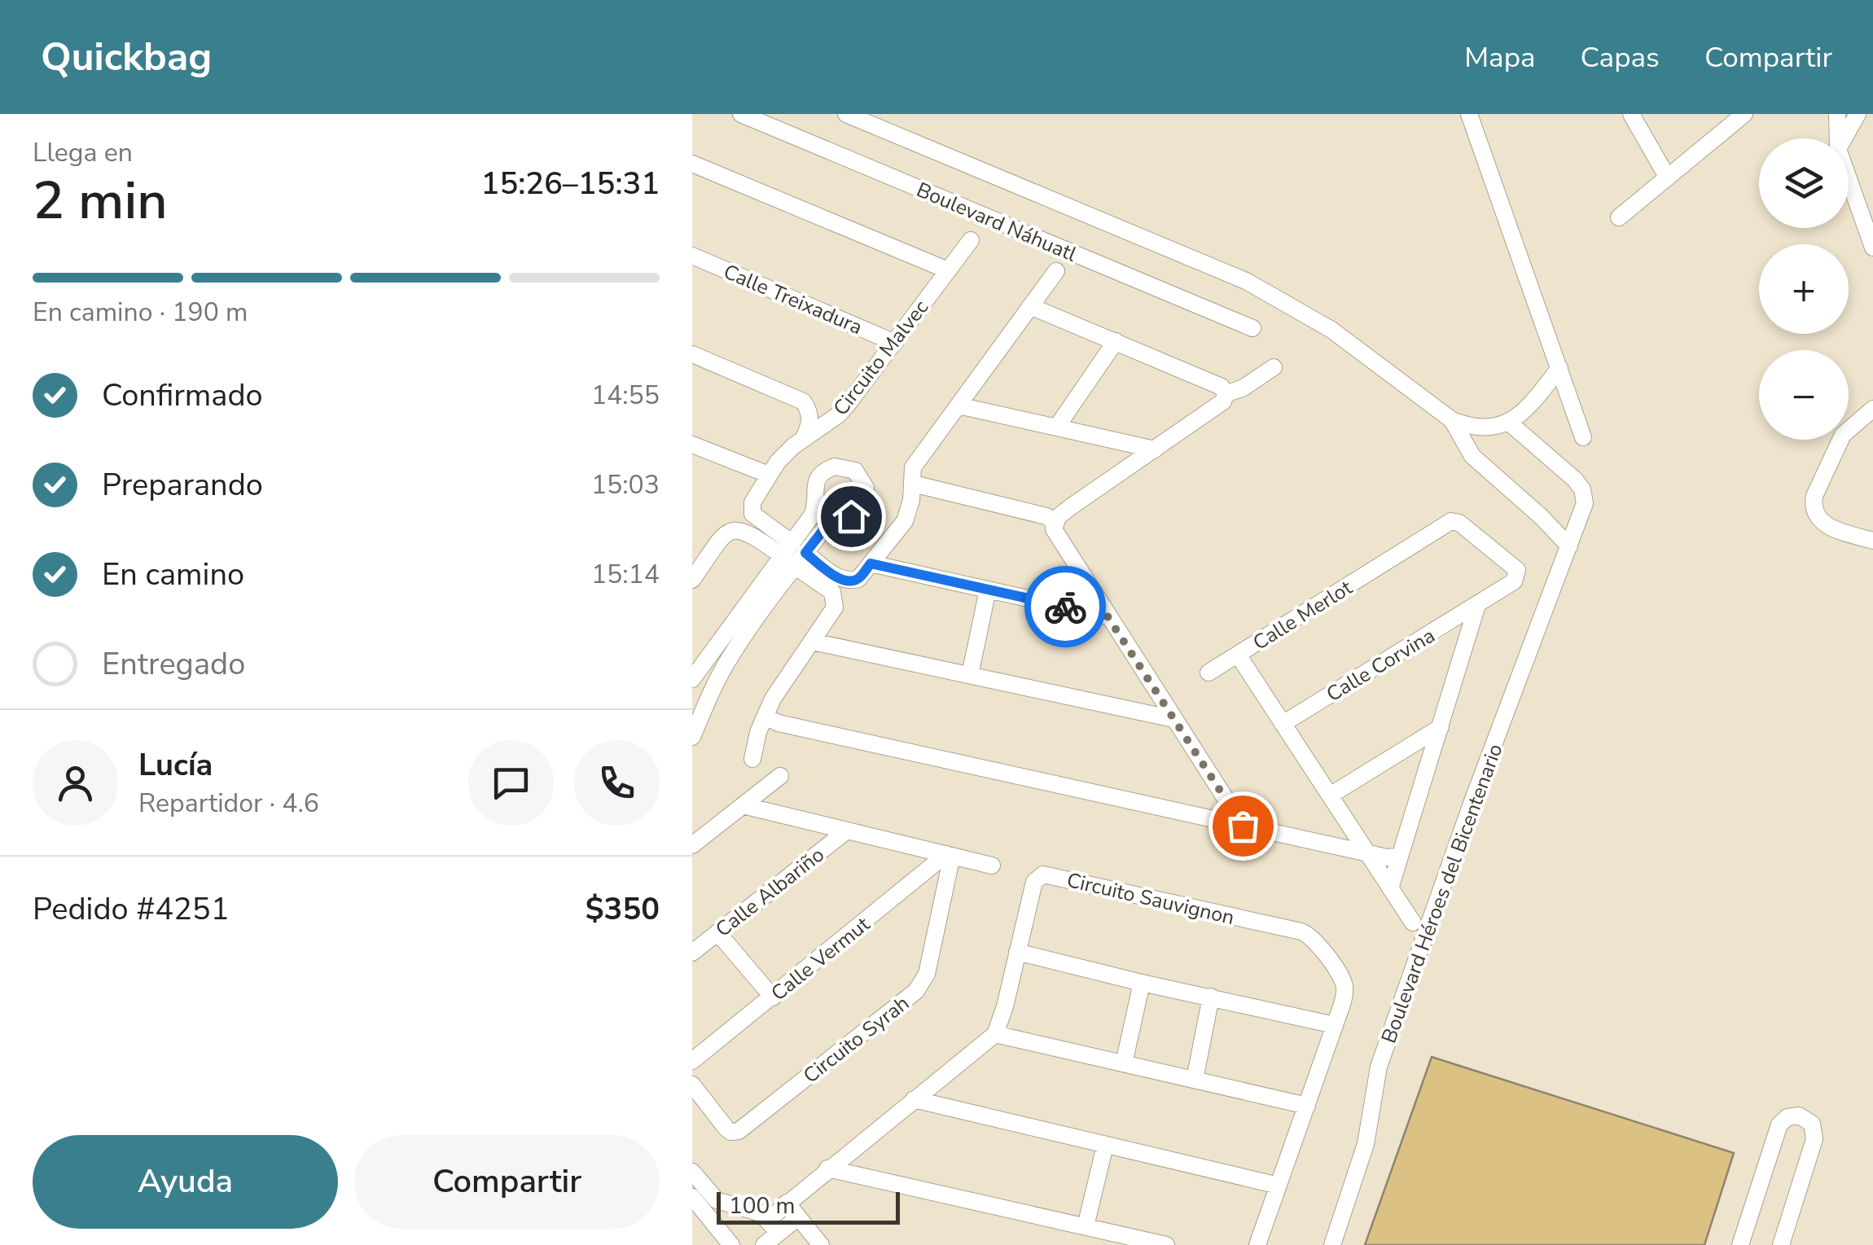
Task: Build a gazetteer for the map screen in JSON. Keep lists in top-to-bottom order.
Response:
{
  "streets": {
    "street": [
      "Boulevard Náhuatl",
      "Calle Treixadura",
      "Circuito Malvec",
      "Calle Merlot",
      "Calle Corvina",
      "Calle Albariño",
      "Boulevard Héroes del Bicentenario",
      "Circuito Sauvignon",
      "Calle Vermut",
      "Circuito Syrah"
    ]
  },
  "crossings": [
    ["Calle Treixadura", "Circuito Malvec"],
    ["Calle Merlot", "Calle Corvina"],
    ["Calle Vermut", "Circuito Syrah"]
  ],
  "scale_bar": "100 m",
  "page": {
    "header": "Quickbag",
    "nav": ["Mapa", "Capas", "Compartir"],
    "heading": ["2 min", "Llega en", "15:26–15:31"],
    "panel": [
      "Lucía",
      "Repartidor · 4.6",
      "Pedido #4251",
      "$350"
    ],
    "map_buttons": ["+", "−"],
    "bar": "En camino · 190 m",
    "list": [
      ["Confirmado", "14:55"],
      ["Preparando", "15:03"],
      ["En camino", "15:14"],
      "Entregado"
    ],
    "buttons": ["Ayuda", "Compartir"],
    "scale": "100 m"
  }
}
